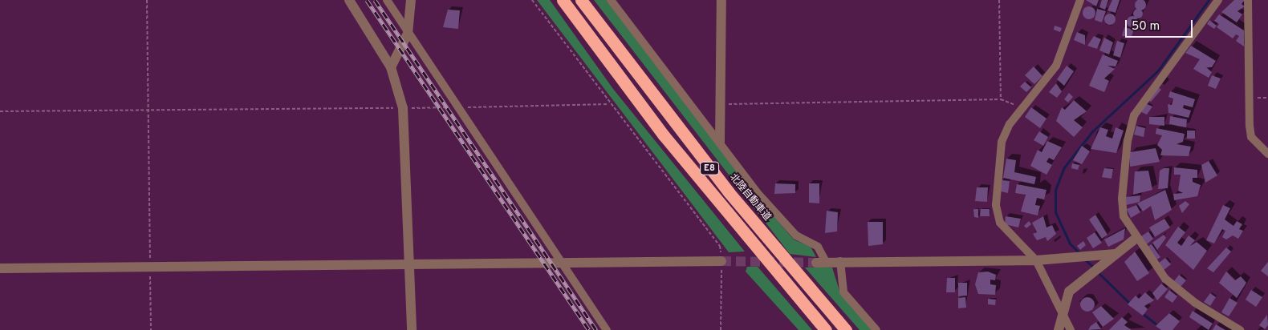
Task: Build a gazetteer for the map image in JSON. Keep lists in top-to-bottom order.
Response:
{
  "streets": {
    "highway": ["E8", "北陸自動車道"]
  },
  "scale_bar": "50 m"
}
